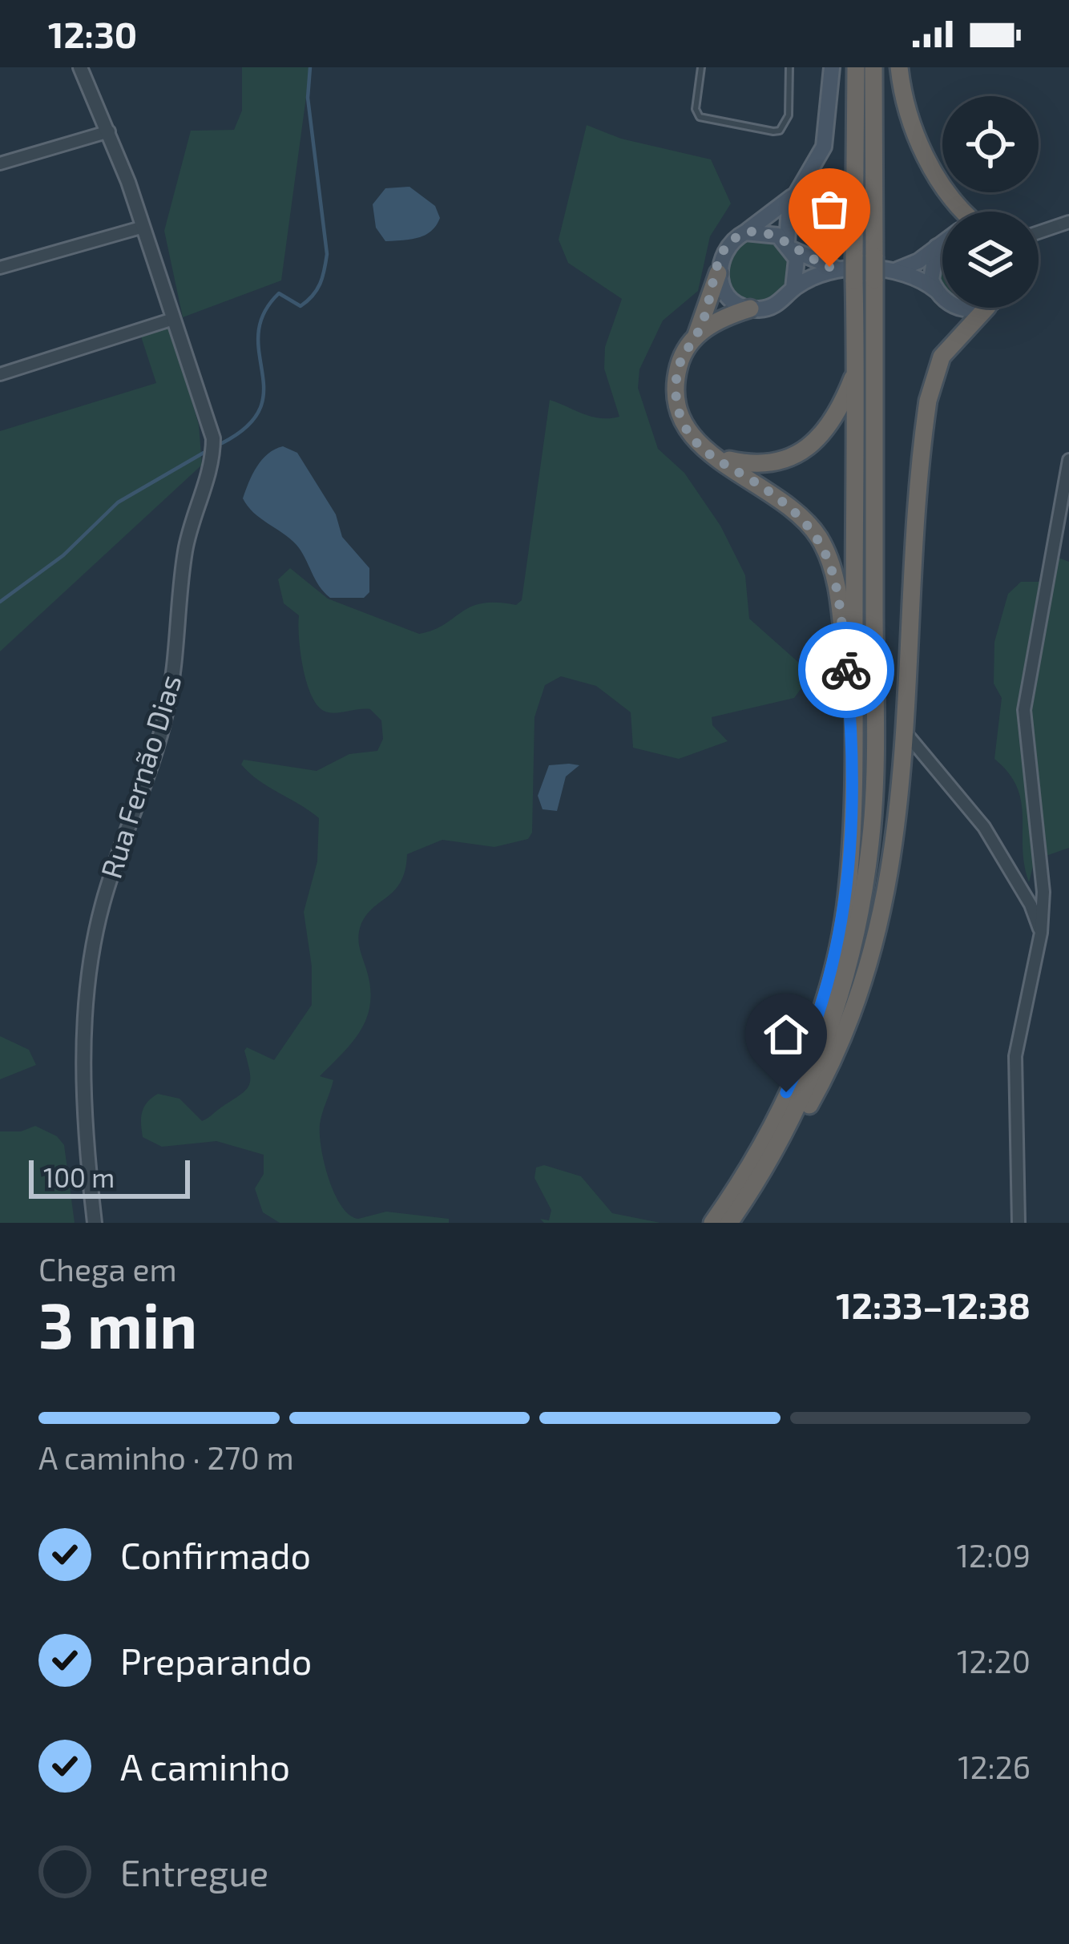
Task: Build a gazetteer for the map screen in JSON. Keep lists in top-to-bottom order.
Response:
{
  "streets": {
    "street": ["Rua Fernão Dias"]
  },
  "scale_bar": "100 m",
  "page": {
    "status": "12:30",
    "scale": "100 m",
    "heading": ["3 min", "Chega em", "12:33–12:38"],
    "bar": "A caminho · 270 m",
    "list": [
      ["Confirmado", "12:09"],
      ["Preparando", "12:20"],
      ["A caminho", "12:26"],
      "Entregue"
    ]
  }
}
